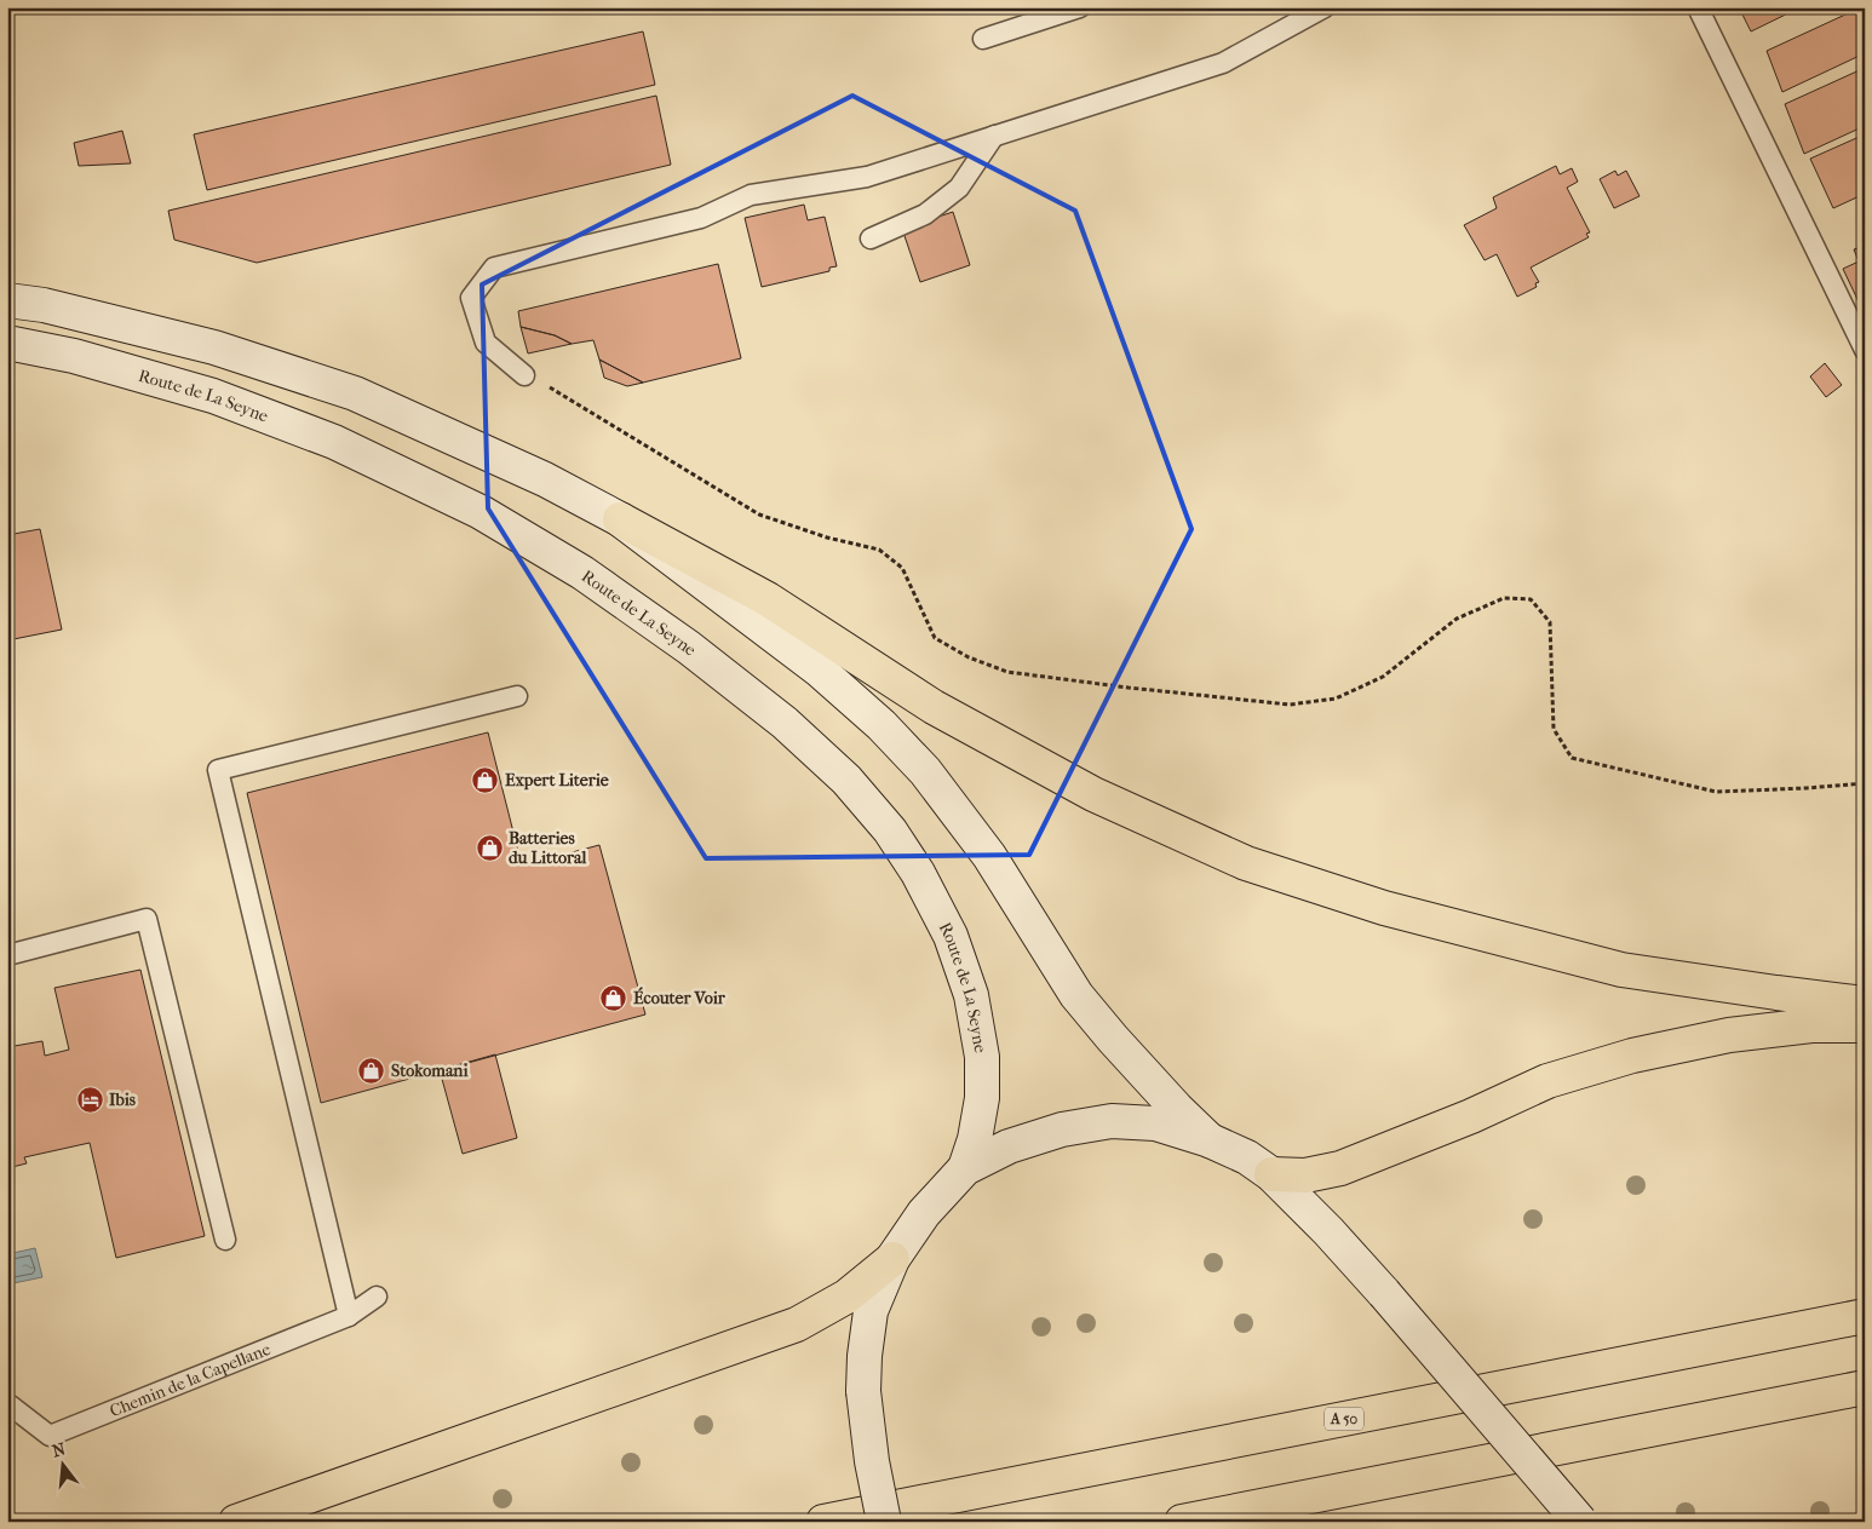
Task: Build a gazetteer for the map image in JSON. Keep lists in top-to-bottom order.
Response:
{
  "streets": {
    "highway": ["A 50"],
    "main road": ["Route de La Seyne"],
    "lane": ["Chemin de la Capellane"]
  },
  "places": {
    "shop": [
      "Expert Literie",
      "Batteries du Littoral",
      "Écouter Voir",
      "Stokomani"
    ],
    "hotel": ["Ibis"]
  },
  "north": "top"
}
